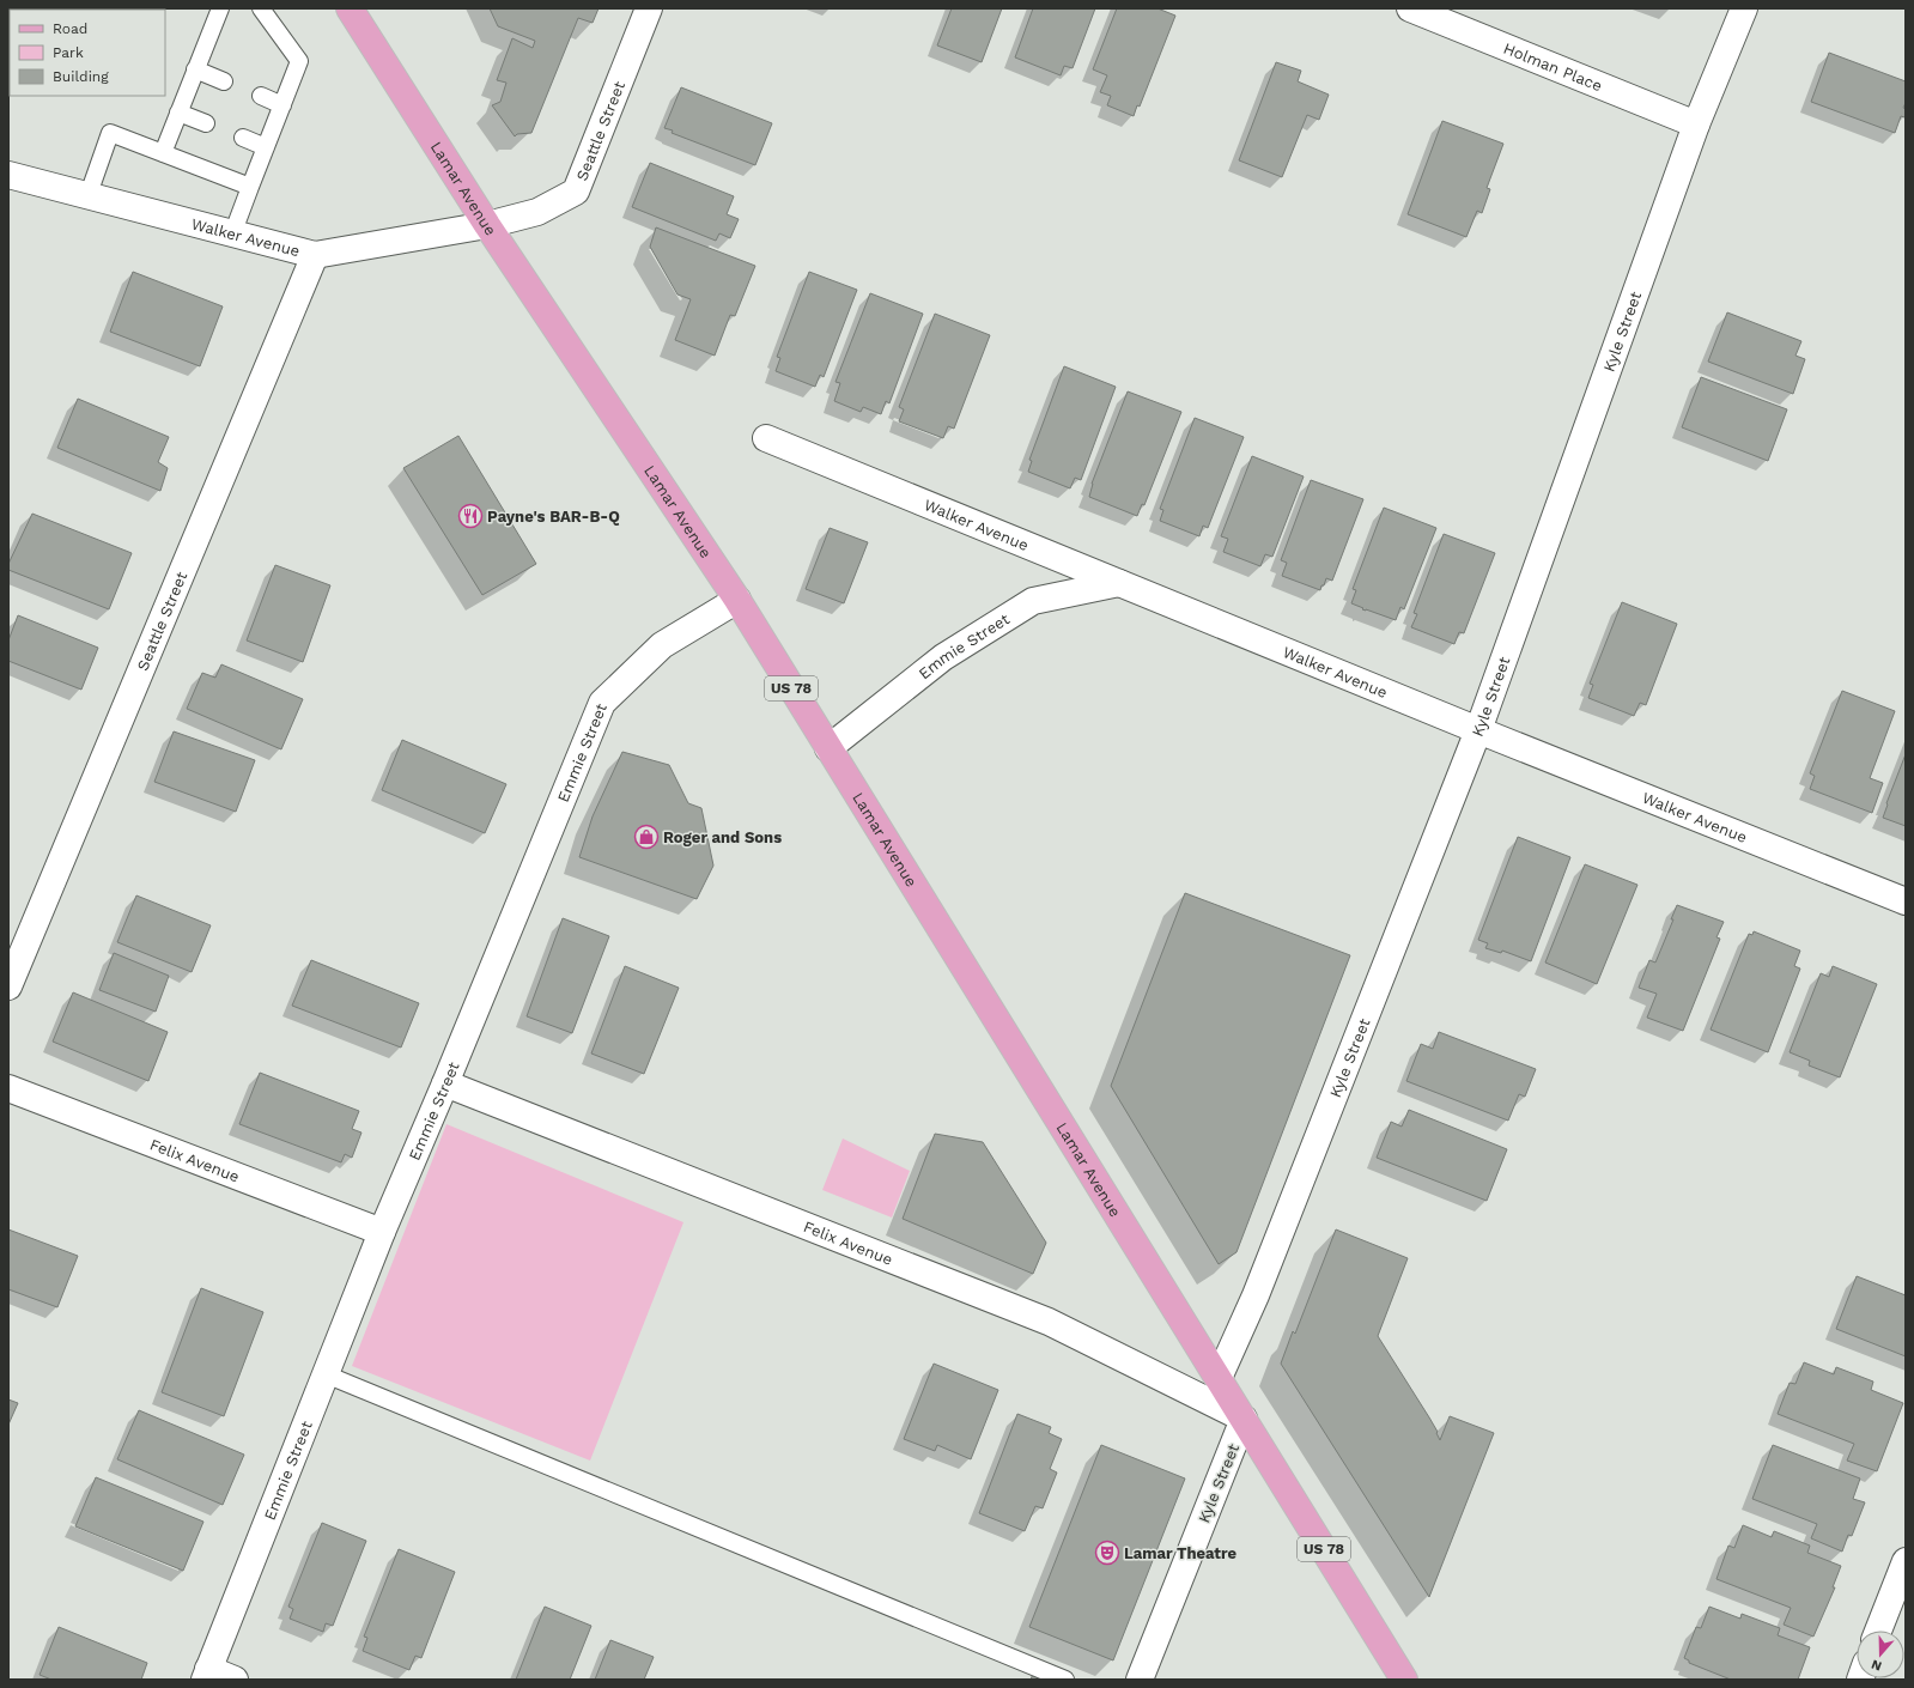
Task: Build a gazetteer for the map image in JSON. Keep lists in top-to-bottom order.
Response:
{
  "streets": {
    "main road": ["Lamar Avenue", "US 78"],
    "street": [
      "Holman Place",
      "Seattle Street",
      "Walker Avenue",
      "Kyle Street",
      "Emmie Street",
      "Felix Avenue"
    ]
  },
  "crossings": [
    ["Holman Place", "Kyle Street"],
    ["Seattle Street", "Lamar Avenue"],
    ["Seattle Street", "Walker Avenue"],
    ["Lamar Avenue", "Walker Avenue"],
    ["Lamar Avenue", "Kyle Street"],
    ["Lamar Avenue", "Emmie Street"],
    ["Lamar Avenue", "Felix Avenue"],
    ["Walker Avenue", "Kyle Street"],
    ["Walker Avenue", "Emmie Street"],
    ["Kyle Street", "Felix Avenue"],
    ["Emmie Street", "Felix Avenue"]
  ],
  "places": {
    "restaurant": ["Payne's BAR-B-Q"],
    "shop": ["Roger and Sons"],
    "theatre": ["Lamar Theatre"]
  },
  "legend": ["Road", "Park", "Building"],
  "north": "bottom"
}
